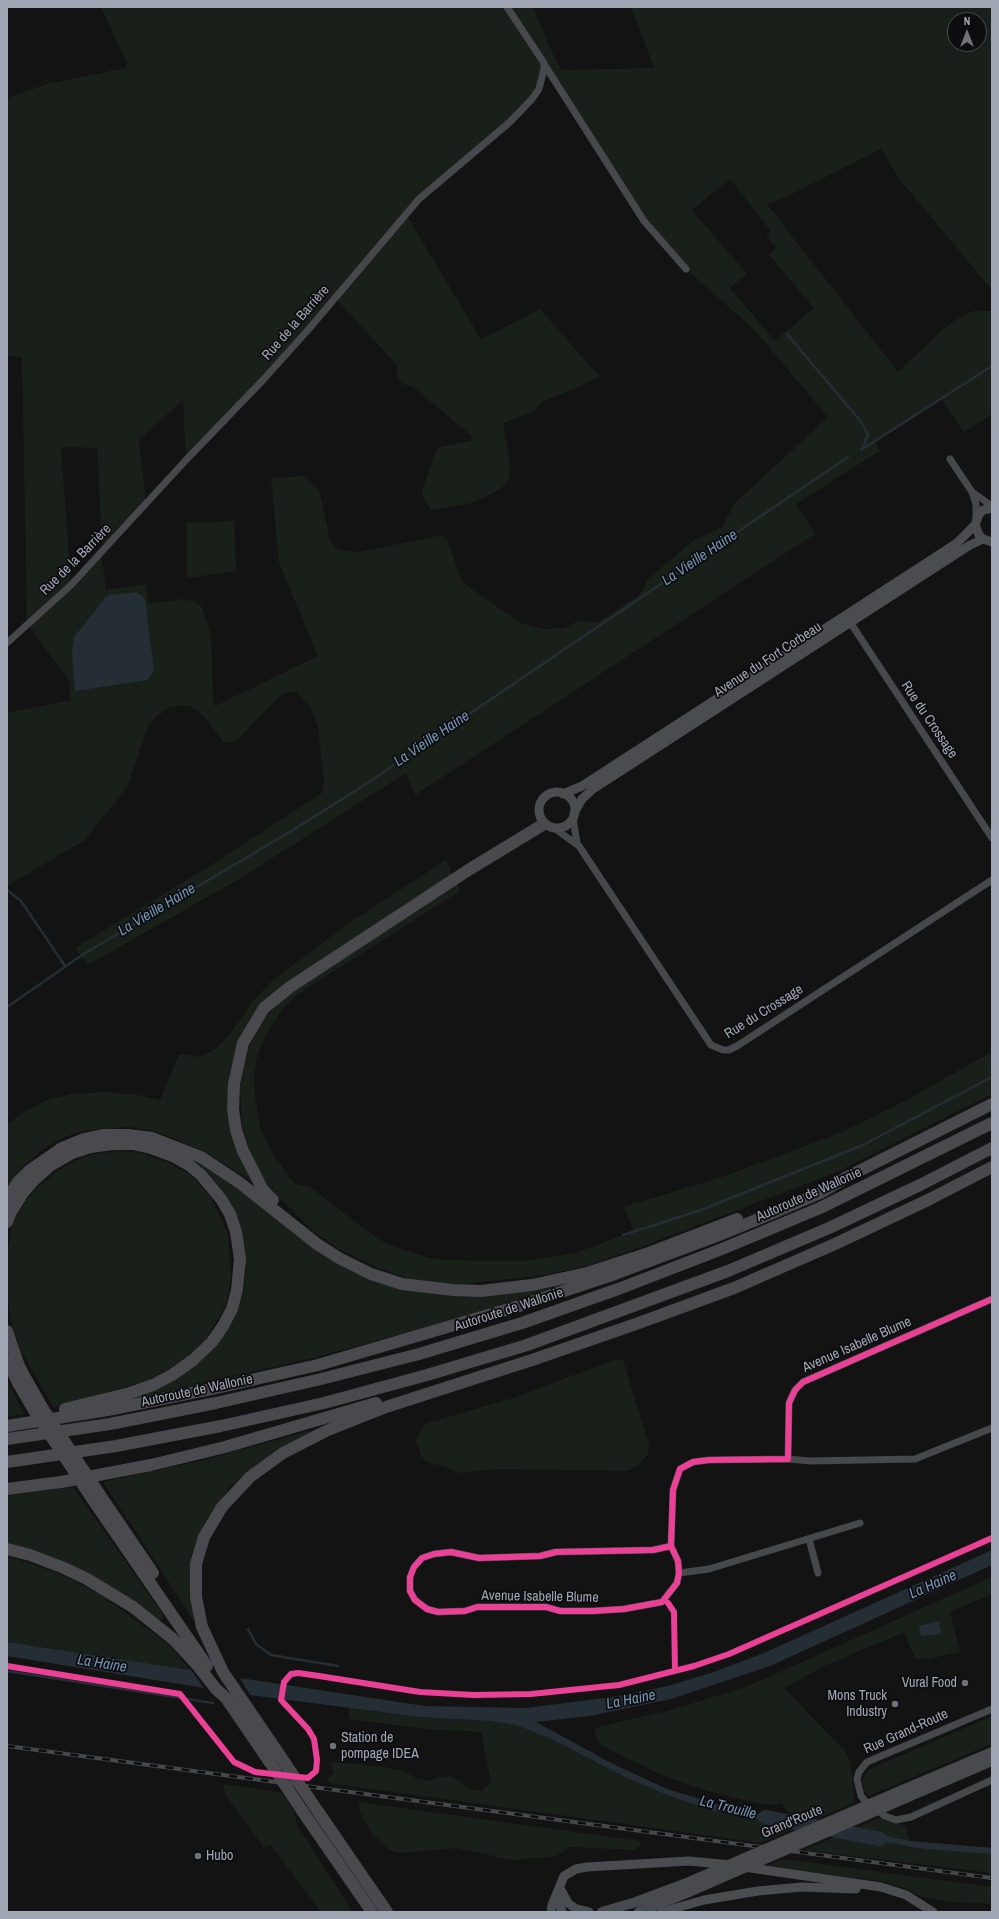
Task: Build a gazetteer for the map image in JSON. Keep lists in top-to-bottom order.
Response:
{
  "streets": {
    "highway": ["Autoroute de Wallonie"],
    "main road": ["Grand'Route"],
    "street": [
      "Rue de la Barrière",
      "Avenue du Fort Corbeau",
      "Rue du Crossage",
      "Avenue Isabelle Blume",
      "Rue Grand-Route"
    ]
  },
  "crossings": [
    ["Avenue du Fort Corbeau", "Rue du Crossage"]
  ],
  "water": ["La Vieille Haine", "La Haine", "La Trouille"],
  "places": [
    "Vural Food",
    "Mons Truck Industry",
    "Station de pompage IDEA",
    "Hubo"
  ],
  "north": "top"
}
